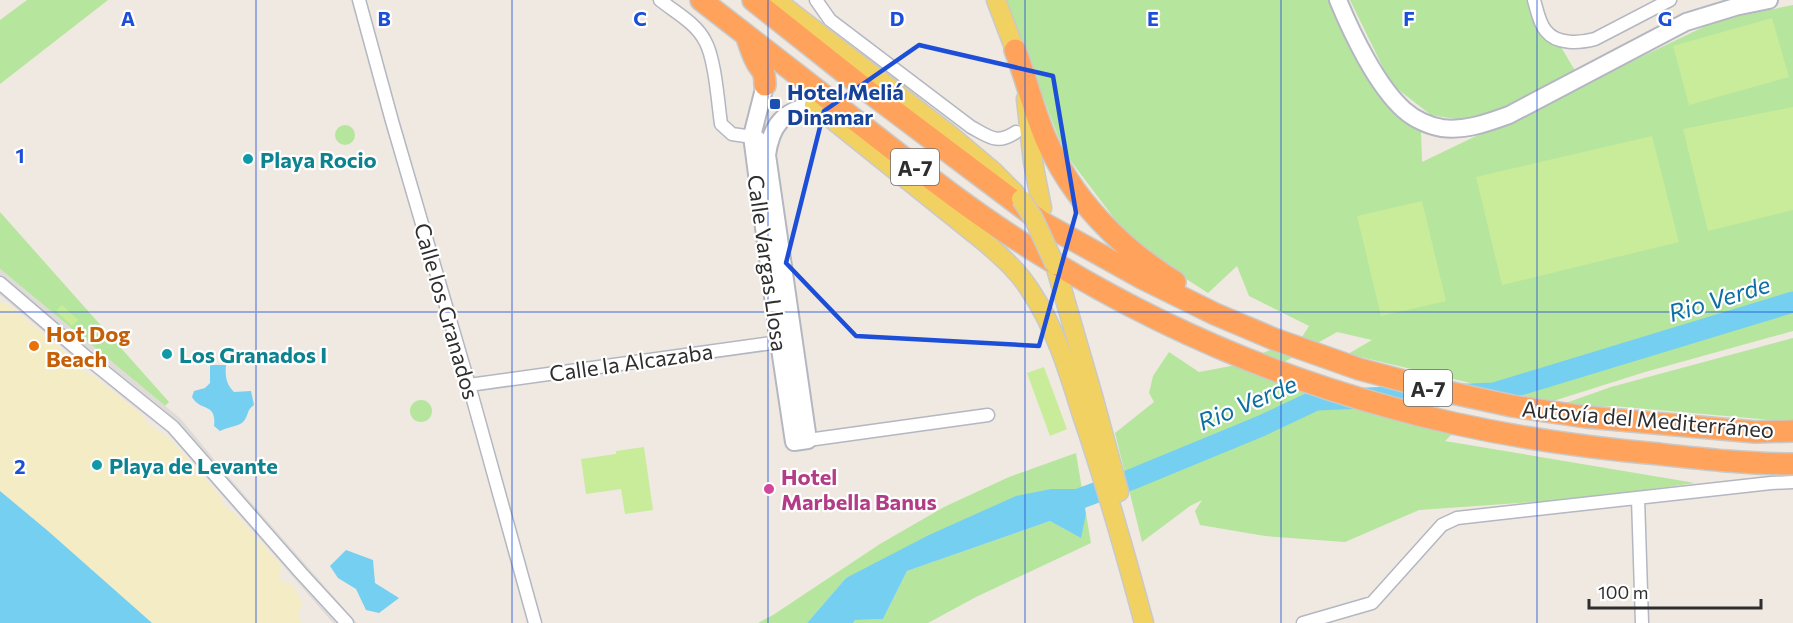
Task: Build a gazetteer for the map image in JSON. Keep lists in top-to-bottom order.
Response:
{
  "streets": {
    "highway": ["A-7", "Autovía del Mediterráneo"],
    "street": ["Calle Vargas Llosa", "Calle los Granados", "Calle la Alcazaba"]
  },
  "crossings": [
    ["Calle Vargas Llosa", "Calle la Alcazaba"],
    ["Calle Vargas Llosa", "Autovía del Mediterráneo"],
    ["Calle los Granados", "Calle la Alcazaba"]
  ],
  "water": ["Rio Verde"],
  "places": {
    "transit": ["Hotel Meliá Dinamar"],
    "other": [
      "Playa Rocio",
      "Hot Dog Beach",
      "Los Granados I",
      "Playa de Levante",
      "Hotel Marbella Banus"
    ]
  },
  "scale_bar": "100 m",
  "grid": {
    "columns": [
      "A",
      "B",
      "C",
      "D",
      "E",
      "F",
      "G"
    ],
    "rows": ["1", "2"]
  }
}
